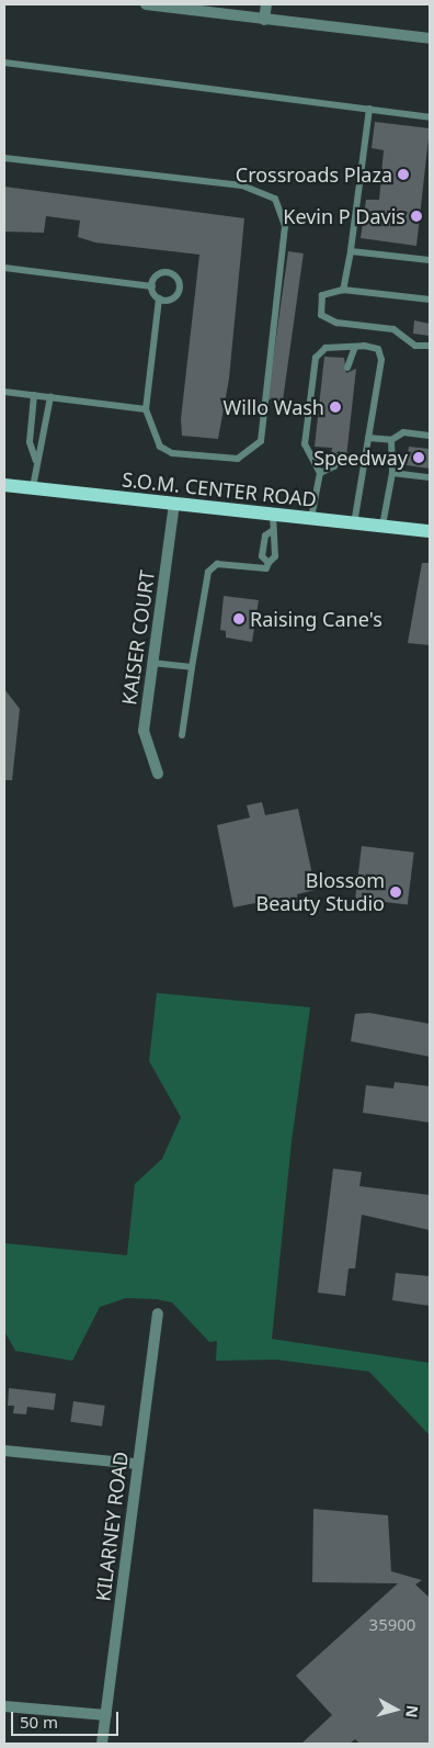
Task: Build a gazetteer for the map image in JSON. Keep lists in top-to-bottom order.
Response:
{
  "streets": {
    "main road": ["S.O.M. CENTER ROAD"],
    "street": ["KAISER COURT", "KILARNEY ROAD"]
  },
  "crossings": [
    ["S.O.M. CENTER ROAD", "KAISER COURT"]
  ],
  "places": [
    "Crossroads Plaza",
    "Kevin P Davis",
    "Willo Wash",
    "Speedway",
    "Raising Cane's",
    "Blossom Beauty Studio"
  ],
  "house_numbers": ["35900"],
  "scale_bar": "50 m",
  "north": "right"
}
